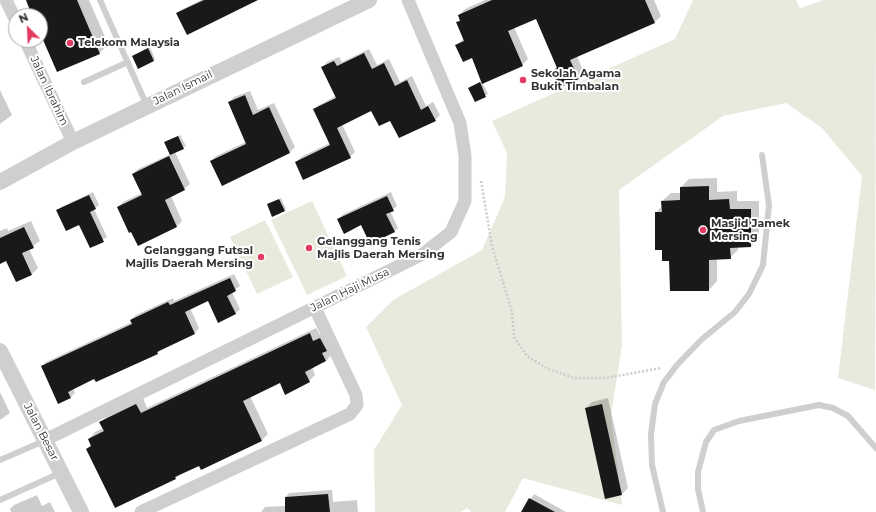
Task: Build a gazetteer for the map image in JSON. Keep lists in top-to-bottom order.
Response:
{
  "streets": {
    "street": [
      "Jalan Ismail",
      "Jalan Ibrahim",
      "Jalan Haji Musa",
      "Jalan Besar"
    ]
  },
  "crossings": [
    ["Jalan Ismail", "Jalan Ibrahim"],
    ["Jalan Haji Musa", "Jalan Besar"]
  ],
  "places": [
    "Telekom Malaysia",
    "Sekolah Agama Bukit Timbalan",
    "Masjid Jamek Mersing",
    "Gelanggang Tenis Majlis Daerah Mersing",
    "Gelanggang Futsal Majlis Daerah Mersing"
  ],
  "north": "top left"
}
